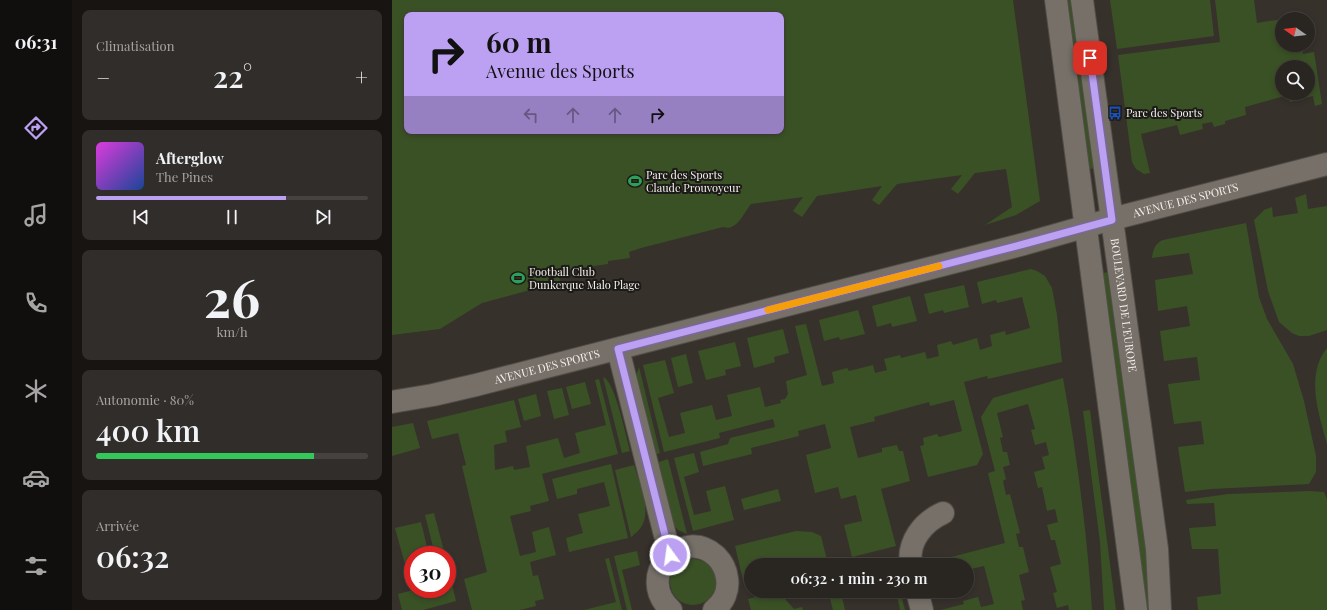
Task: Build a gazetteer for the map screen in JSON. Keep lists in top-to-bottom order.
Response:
{
  "streets": {
    "street": ["AVENUE DES SPORTS", "BOULEVARD DE L'EUROPE"]
  },
  "crossings": [
    ["AVENUE DES SPORTS", "BOULEVARD DE L'EUROPE"]
  ],
  "places": {
    "bus stop": ["Parc des Sports"],
    "sports": ["Parc des Sports Claude Prouvoyeur", "Football Club Dunkerque Malo Plage"]
  },
  "north": "left",
  "page": {
    "tabs": "06:31",
    "tile": [
      "Climatisation",
      ["26", "km/h"],
      ["Autonomie · 80%", "400 km"],
      ["Arrivée", "06:32"]
    ],
    "turn": ["60 m", "Avenue des Sports"],
    "heat": ["−", "22°", "+"],
    "song": ["Afterglow", "The Pines"],
    "limit": "30",
    "trip": "06:32 · 1 min · 230 m"
  }
}
